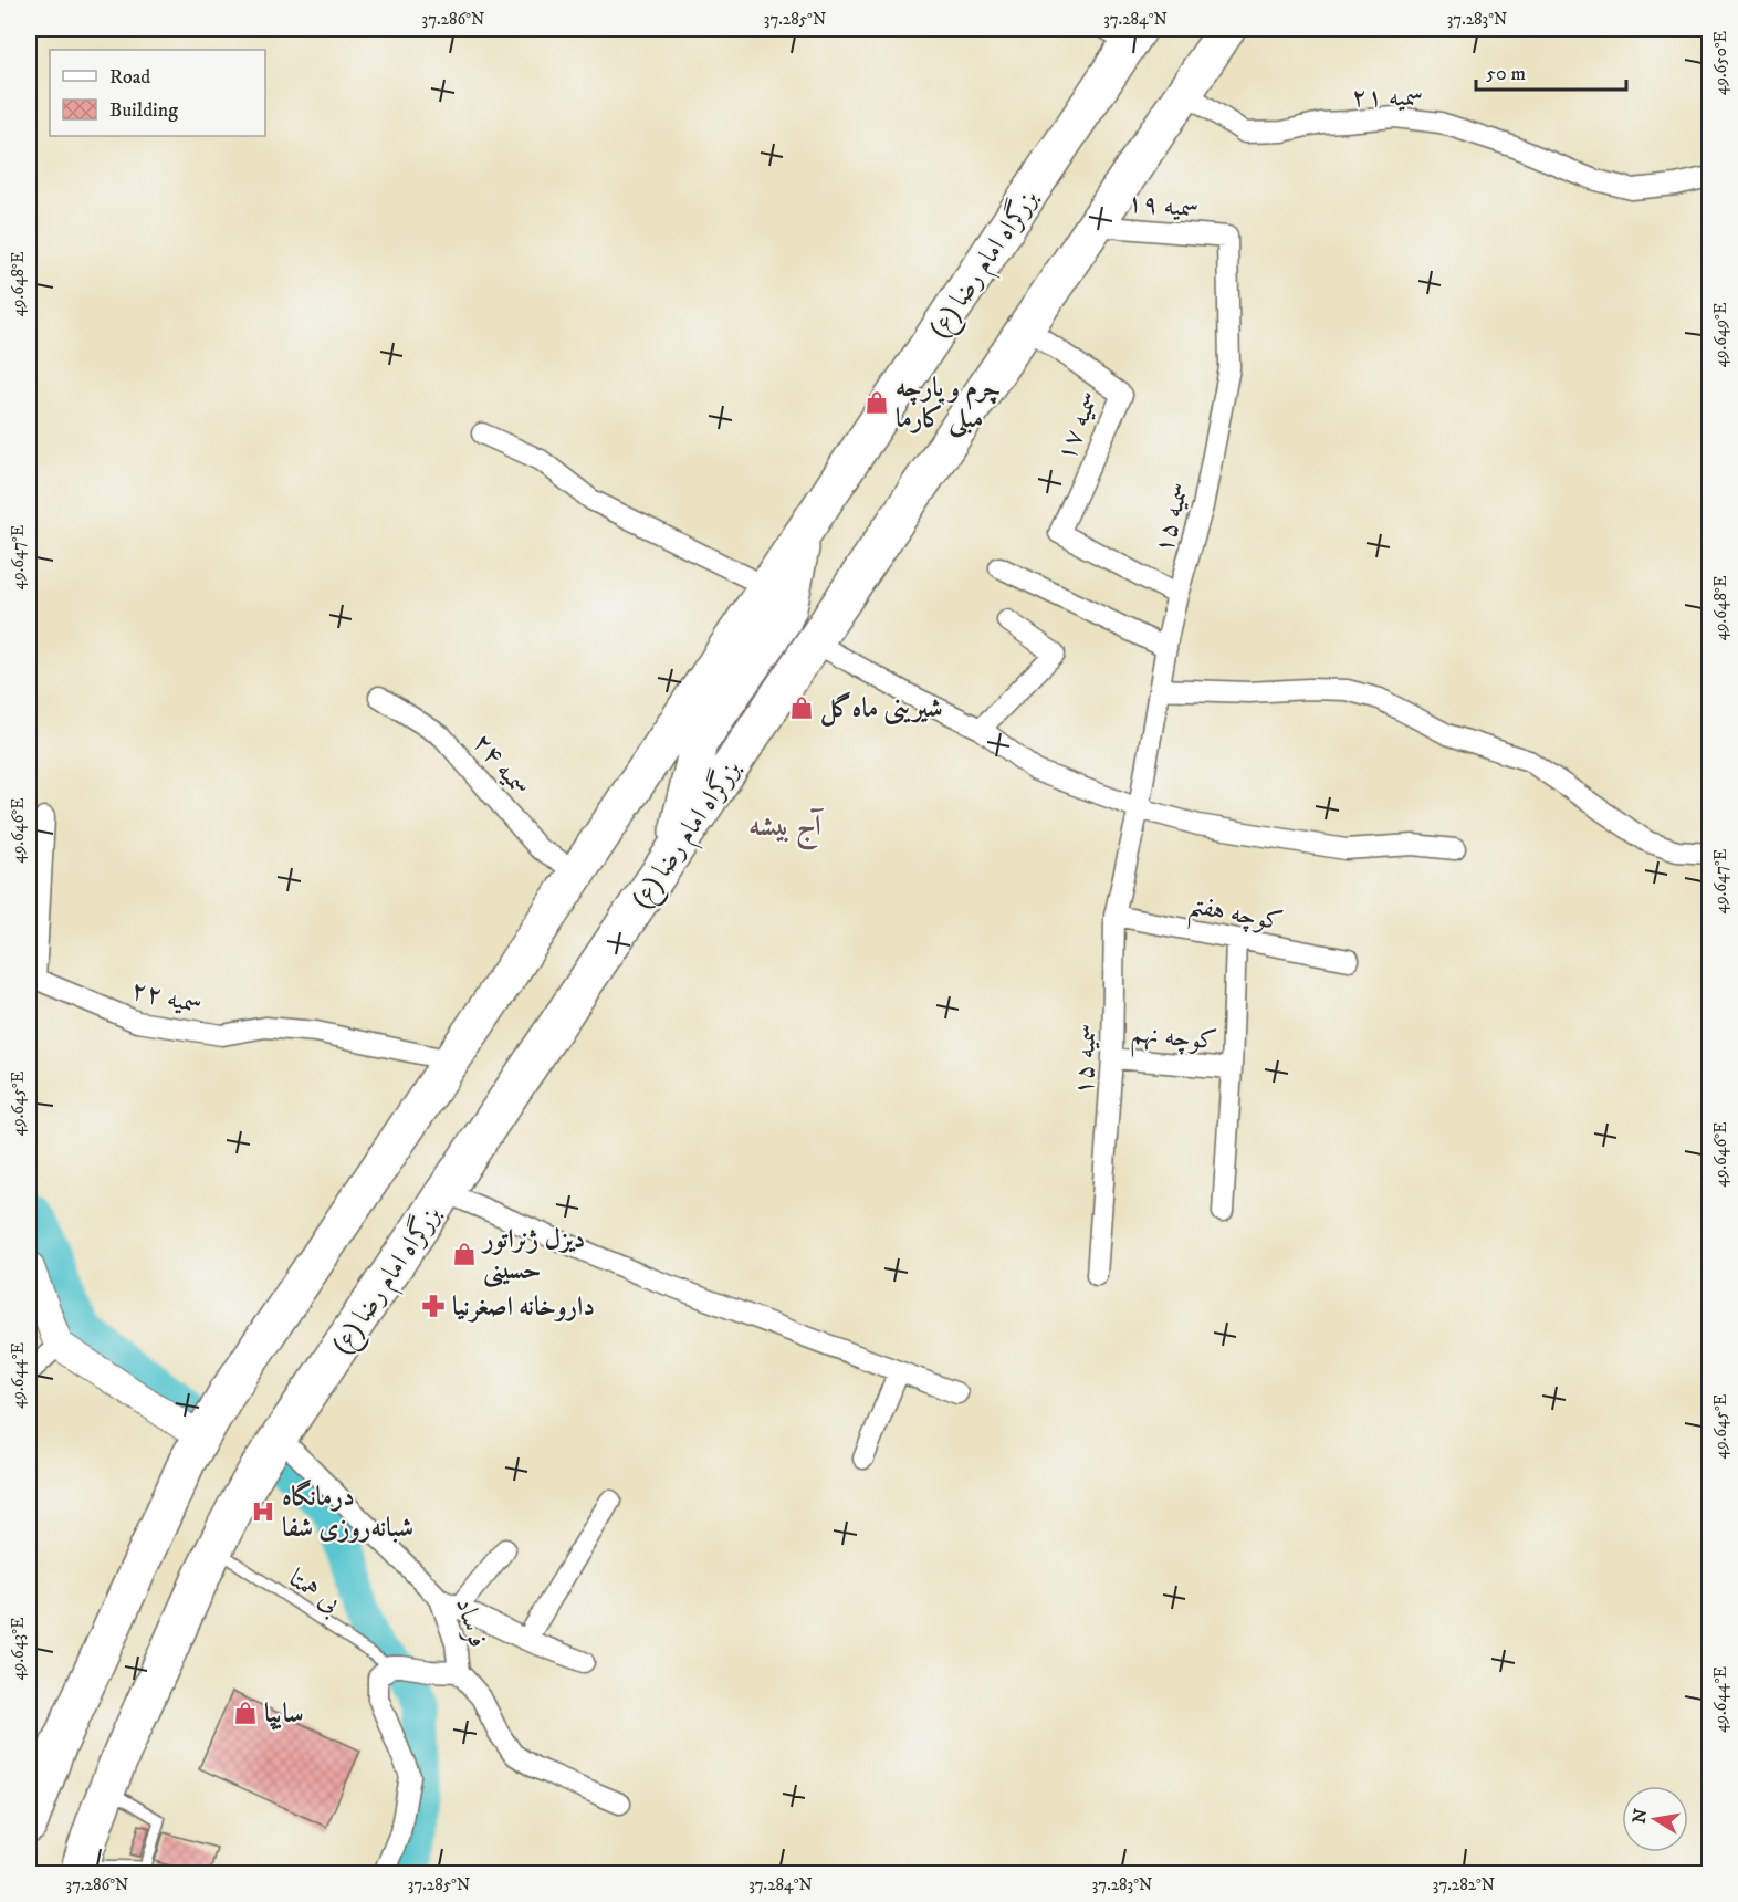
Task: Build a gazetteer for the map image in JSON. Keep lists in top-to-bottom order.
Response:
{
  "streets": {
    "highway": ["بزرگراه امام رضا (ع)"],
    "street": [
      "سمیه ۲۱",
      "سمیه ۱۹",
      "سمیه ۱۷",
      "سمیه ۱۵",
      "سمیه ۲۴",
      "کوچه هفتم",
      "سمیه ۲۲",
      "کوچه نهم",
      "فرساد"
    ],
    "lane": ["بی همتا"]
  },
  "crossings": [
    ["سمیه ۲۱", "بزرگراه امام رضا (ع)"],
    ["سمیه ۱۹", "بزرگراه امام رضا (ع)"],
    ["سمیه ۱۹", "سمیه ۱۵"],
    ["بزرگراه امام رضا (ع)", "سمیه ۱۷"],
    ["بزرگراه امام رضا (ع)", "سمیه ۲۴"],
    ["بزرگراه امام رضا (ع)", "سمیه ۲۲"],
    ["بزرگراه امام رضا (ع)", "بی همتا"],
    ["بزرگراه امام رضا (ع)", "فرساد"],
    ["سمیه ۱۷", "سمیه ۱۵"],
    ["سمیه ۱۵", "کوچه هفتم"],
    ["سمیه ۱۵", "کوچه نهم"]
  ],
  "districts": ["آج بیشه"],
  "places": {
    "shop": [
      "چرم و پارچه مبلی کارما",
      "شیرینی ماه‌گل",
      "دیزل ژنراتور حسینی",
      "سایپا"
    ],
    "pharmacy": ["داروخانه اصغرنیا"],
    "hospital": ["درمانگاه شبانه‌روزی شفا"]
  },
  "legend": ["Road", "Building"],
  "scale_bar": "50 m",
  "north": "left",
  "coordinates": [
    "37.286°N",
    "37.285°N",
    "37.284°N",
    "37.283°N",
    "49.650°E",
    "49.648°E",
    "49.649°E",
    "49.647°E",
    "49.646°E",
    "49.645°E",
    "49.644°E",
    "49.643°E",
    "37.282°N"
  ]
}
